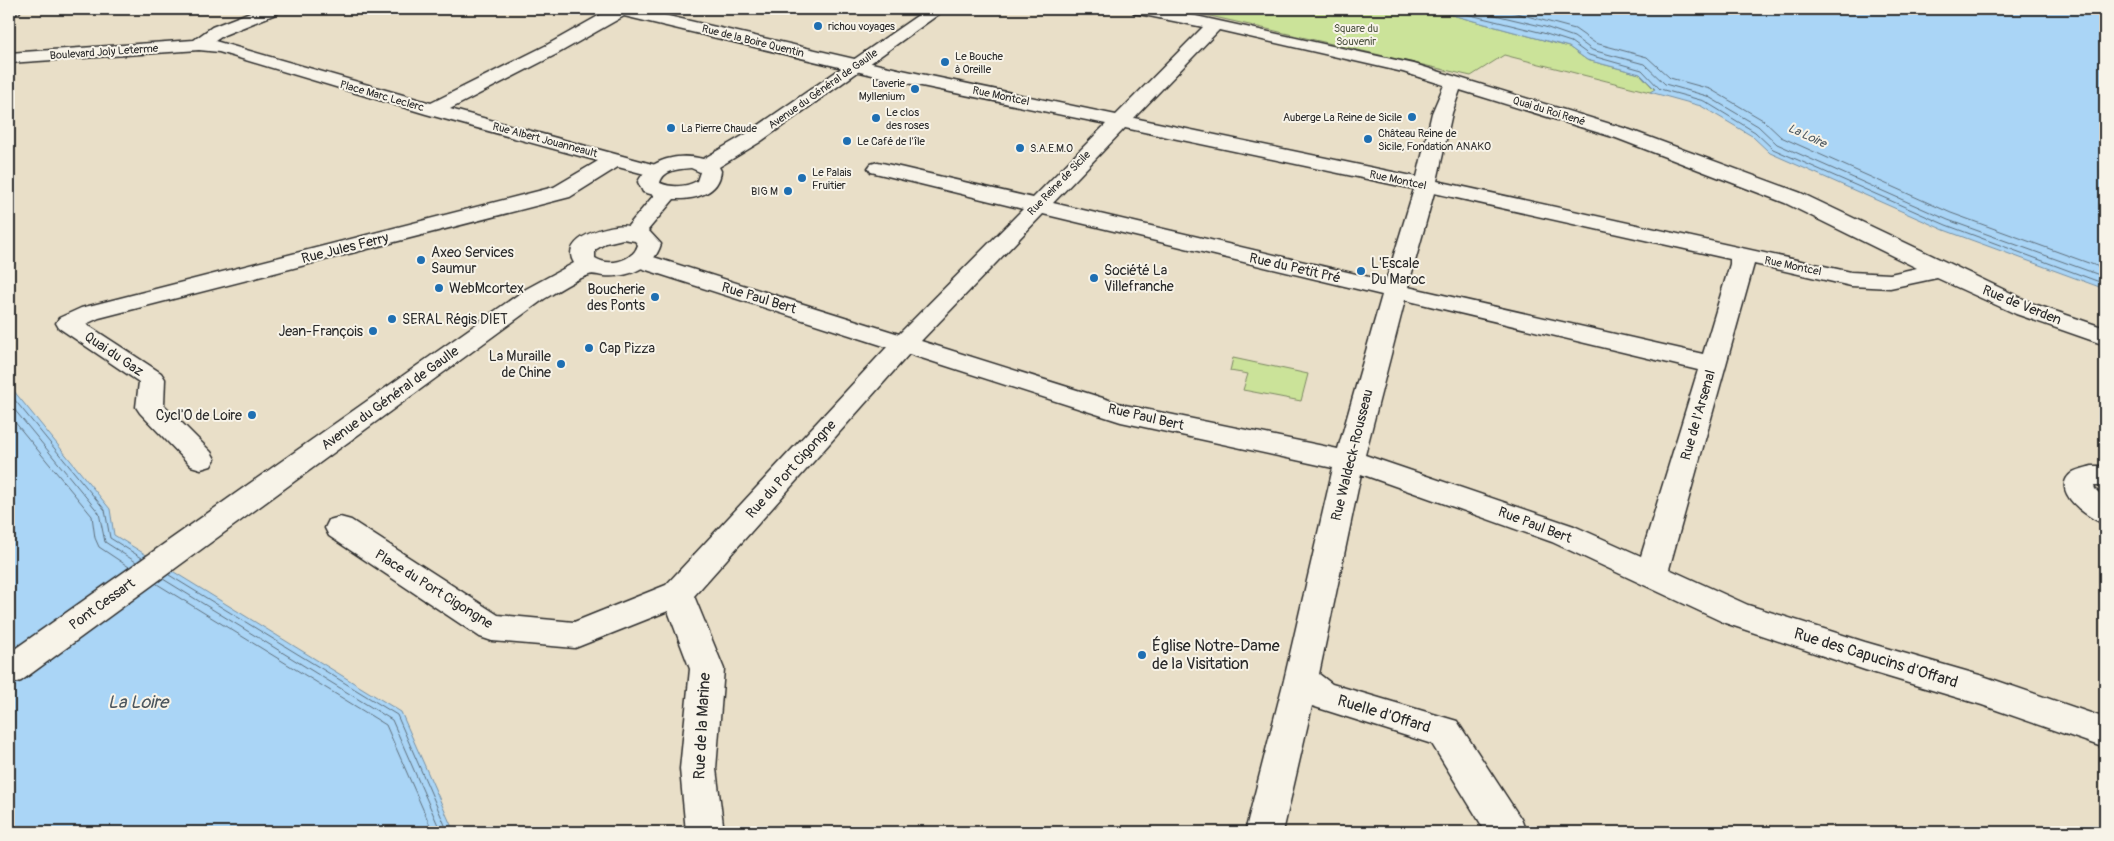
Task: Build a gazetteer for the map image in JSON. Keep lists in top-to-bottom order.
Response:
{
  "streets": {
    "street": [
      "Rue de la Boire Quentin",
      "Boulevard Joly Leterme",
      "Avenue du Général de Gaulle",
      "Place Marc Leclerc",
      "Rue Montcel",
      "Quai du Roi René",
      "Rue Albert Jouanneault",
      "Rue Reine de Sicile",
      "Rue Jules Ferry",
      "Rue du Petit Pré",
      "Rue Paul Bert",
      "Rue de Verden",
      "Quai du Gaz",
      "Rue de l'Arsenal",
      "Rue Waldeck-Rousseau",
      "Rue du Port Cigongne",
      "Place du Port Cigongne",
      "Pont Cessart",
      "Rue des Capucins d'Offard",
      "Ruelle d'Offard",
      "Rue de la Marine"
    ]
  },
  "crossings": [
    ["Rue de la Boire Quentin", "Avenue du Général de Gaulle"],
    ["Rue de la Boire Quentin", "Place Marc Leclerc"],
    ["Rue de la Boire Quentin", "Rue Montcel"],
    ["Boulevard Joly Leterme", "Place Marc Leclerc"],
    ["Avenue du Général de Gaulle", "Rue Montcel"],
    ["Avenue du Général de Gaulle", "Pont Cessart"],
    ["Place Marc Leclerc", "Rue Albert Jouanneault"],
    ["Rue Montcel", "Quai du Roi René"],
    ["Rue Montcel", "Rue Reine de Sicile"],
    ["Rue Montcel", "Rue de Verden"],
    ["Rue Montcel", "Rue de l'Arsenal"],
    ["Rue Montcel", "Rue Waldeck-Rousseau"],
    ["Quai du Roi René", "Rue Reine de Sicile"],
    ["Quai du Roi René", "Rue de Verden"],
    ["Quai du Roi René", "Rue Waldeck-Rousseau"],
    ["Rue Albert Jouanneault", "Rue Jules Ferry"],
    ["Rue Reine de Sicile", "Rue du Petit Pré"],
    ["Rue Reine de Sicile", "Rue Paul Bert"],
    ["Rue Reine de Sicile", "Rue du Port Cigongne"],
    ["Rue Jules Ferry", "Quai du Gaz"],
    ["Rue du Petit Pré", "Rue de l'Arsenal"],
    ["Rue du Petit Pré", "Rue Waldeck-Rousseau"],
    ["Rue Paul Bert", "Rue de l'Arsenal"],
    ["Rue Paul Bert", "Rue Waldeck-Rousseau"],
    ["Rue Paul Bert", "Rue du Port Cigongne"],
    ["Rue Paul Bert", "Rue des Capucins d'Offard"],
    ["Rue de l'Arsenal", "Rue des Capucins d'Offard"],
    ["Rue Waldeck-Rousseau", "Ruelle d'Offard"],
    ["Rue du Port Cigongne", "Place du Port Cigongne"],
    ["Rue du Port Cigongne", "Rue de la Marine"],
    ["Place du Port Cigongne", "Rue de la Marine"]
  ],
  "water": ["La Loire"],
  "parks": ["Square du Souvenir"],
  "places": [
    "richou voyages",
    "Le Bouche à Oreille",
    "Laverie Myllenium",
    "Auberge La Reine de Sicile",
    "Le clos des roses",
    "La Pierre Chaude",
    "Château Reine de Sicile, Fondation ANAKO",
    "Le Café de l'île",
    "S.A.E.M.O",
    "Le Palais Fruitier",
    "BIG M",
    "Axeo Services Saumur",
    "L'Escale Du Maroc",
    "Société La Villefranche",
    "WebMcortex",
    "Boucherie des Ponts",
    "SERAL Régis DIET",
    "Jean-François",
    "Cap Pizza",
    "La Muraille de Chine",
    "Cycl'O de Loire",
    "Église Notre-Dame de la Visitation"
  ]
}
